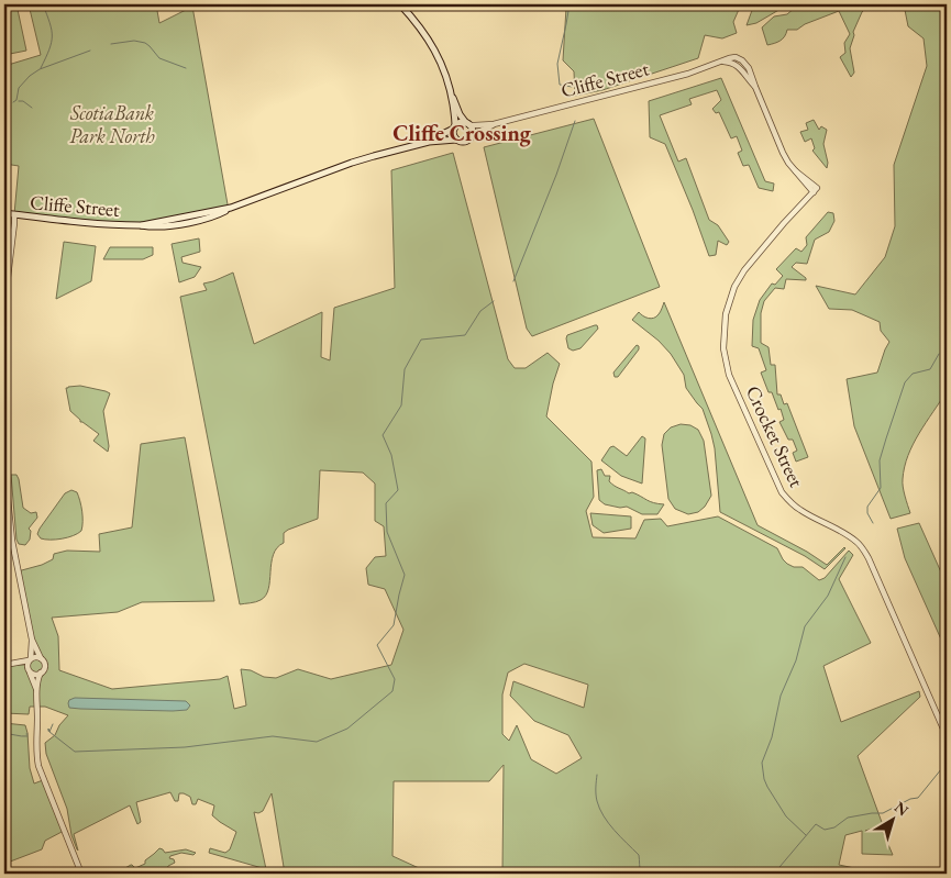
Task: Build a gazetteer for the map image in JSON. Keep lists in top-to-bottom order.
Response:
{
  "streets": {
    "main road": ["Cliffe Street"],
    "street": ["Crocket Street"]
  },
  "crossings": [
    ["Cliffe Street", "Crocket Street"]
  ],
  "districts": ["Cliffe Crossing"],
  "parks": ["ScotiaBank Park North"],
  "north": "top right"
}
